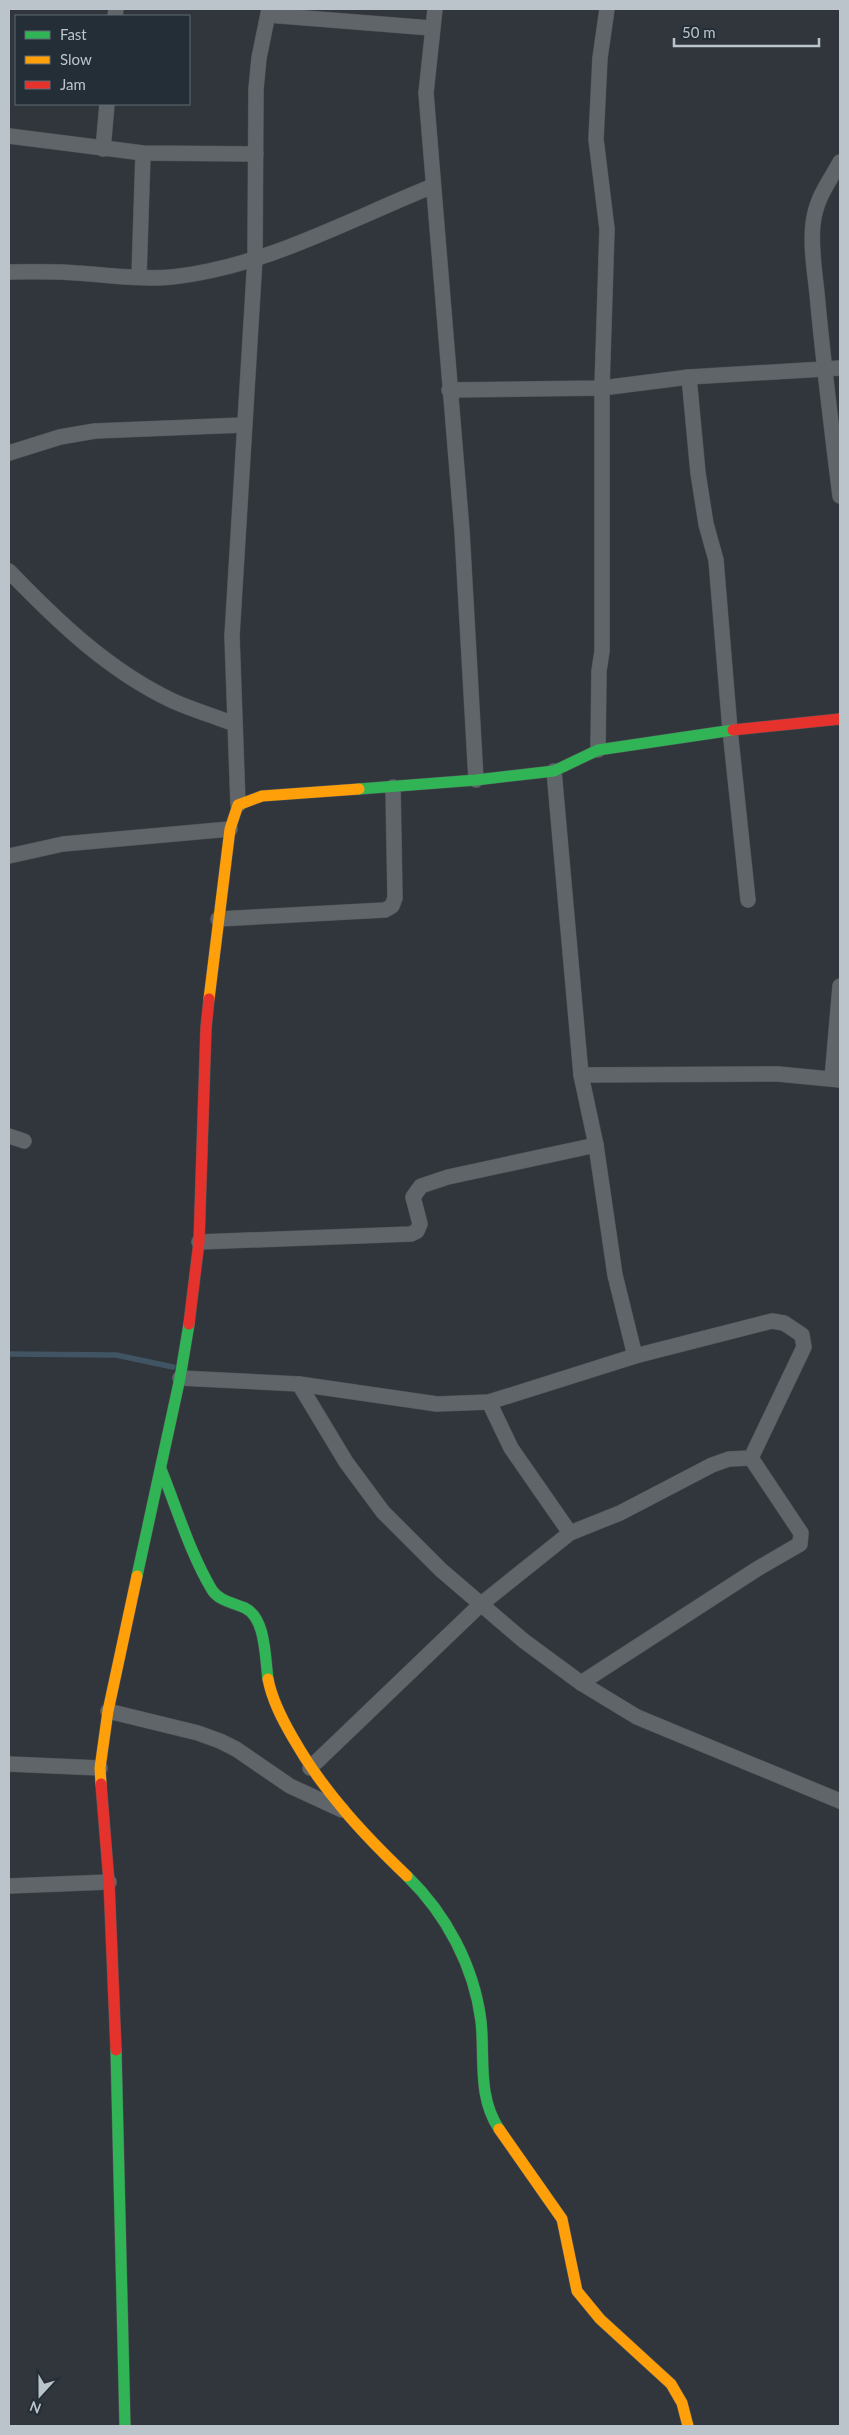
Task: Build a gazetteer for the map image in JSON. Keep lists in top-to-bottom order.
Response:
{
  "legend": ["Fast", "Slow", "Jam"],
  "scale_bar": "50 m",
  "north": "bottom"
}
